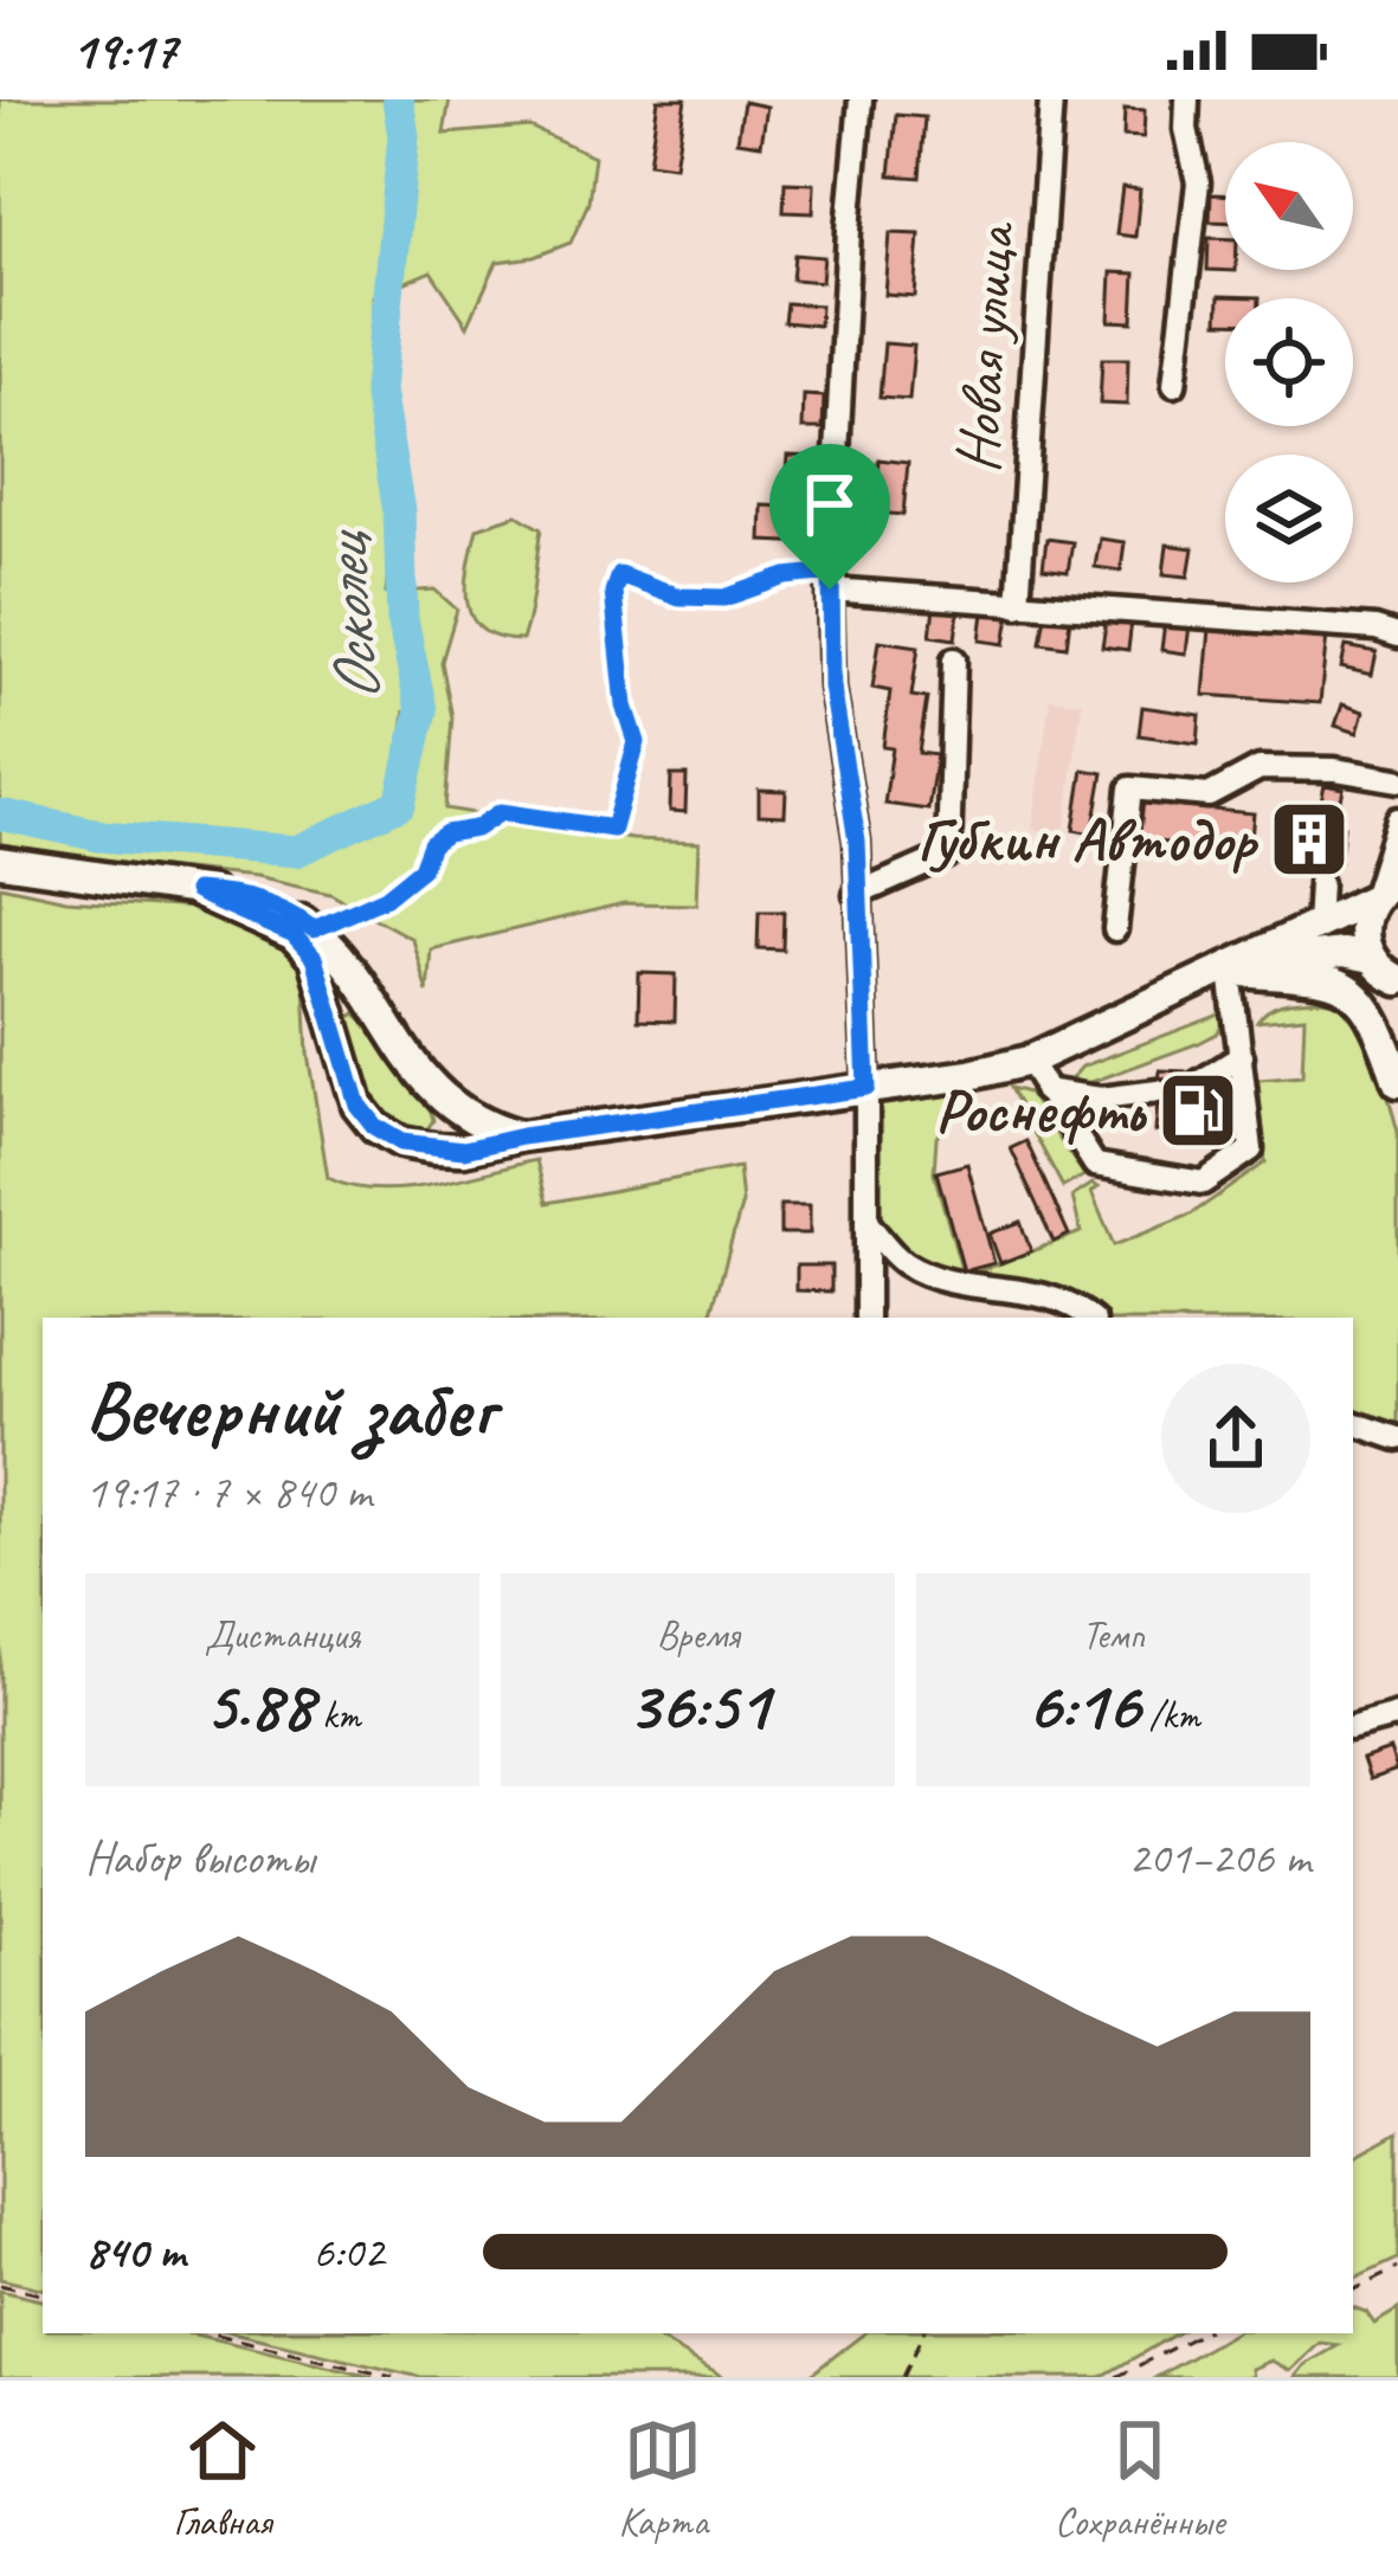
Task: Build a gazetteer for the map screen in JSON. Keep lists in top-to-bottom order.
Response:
{
  "streets": {
    "street": ["Новая улица"]
  },
  "water": ["Осколец"],
  "places": {
    "building": ["Губкин Автодор"],
    "fuel station": ["Роснефть"]
  },
  "north": "top left",
  "page": {
    "status": "19:17",
    "heading": ["Вечерний забег", "19:17 · 7 × 840 m"],
    "stats": [
      ["Дистанция", "5.88 km"],
      ["Время", "36:51"],
      ["Темп", "6:16 /km"]
    ],
    "chart": ["Набор высоты", "201–206 m"],
    "list": [
      {
        "name": "840 m",
        "note": "6:02"
      }
    ],
    "tabs": ["Главная", "Карта", "Сохранённые"]
  }
}
